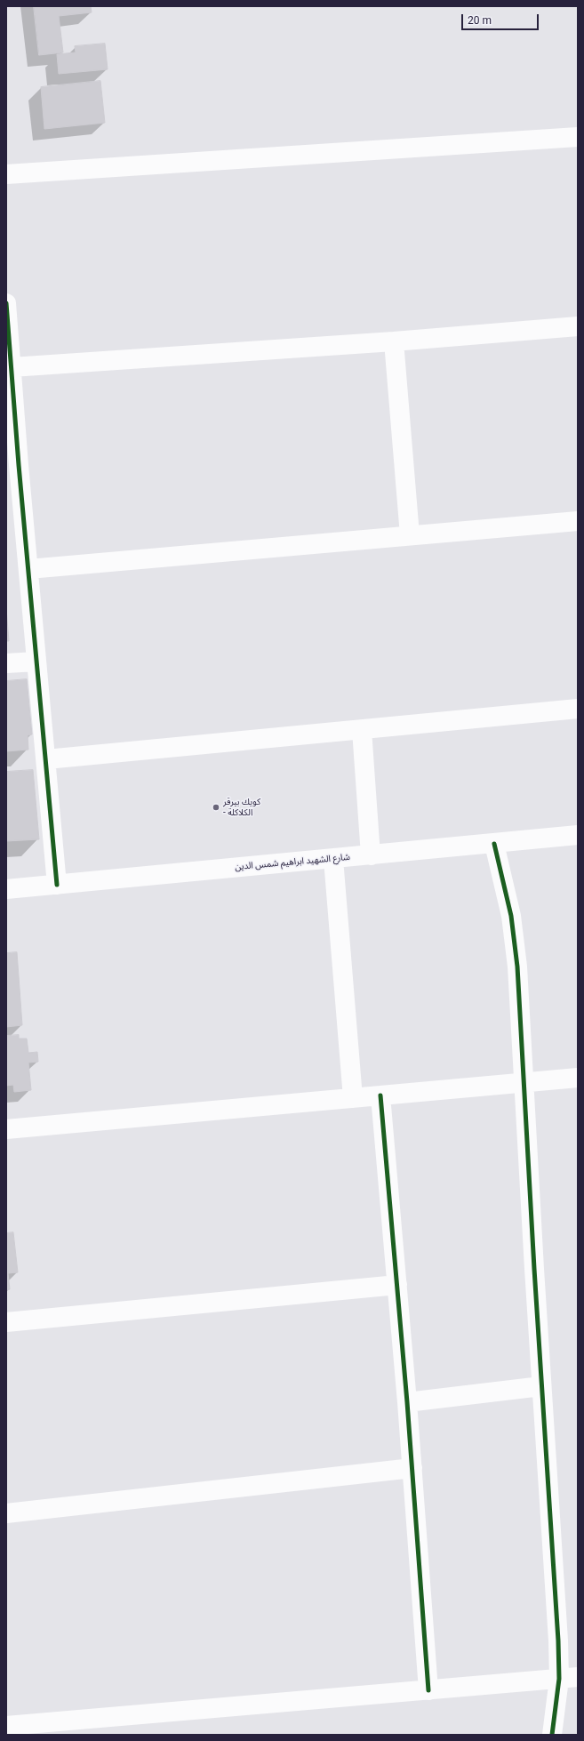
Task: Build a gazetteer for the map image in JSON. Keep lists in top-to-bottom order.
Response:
{
  "streets": {
    "street": ["شارع الشهيد ابراهيم شمس الدين"]
  },
  "places": ["كويك بيرقر - الكلاكلة"],
  "scale_bar": "20 m"
}
